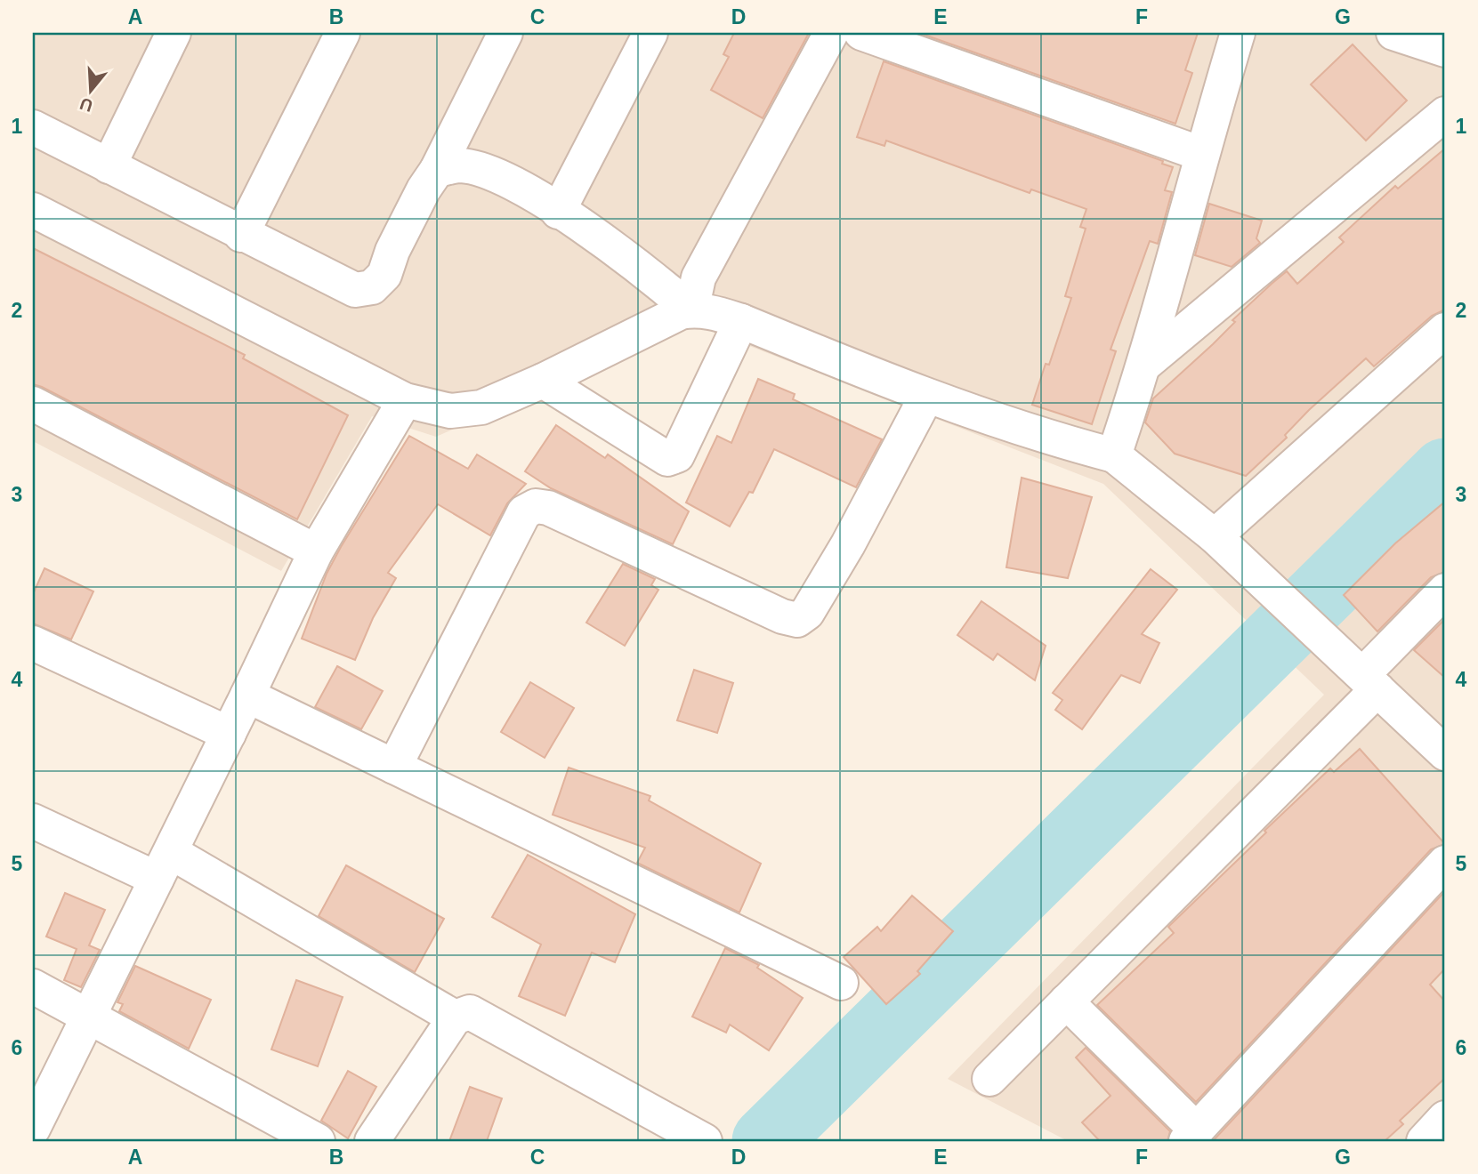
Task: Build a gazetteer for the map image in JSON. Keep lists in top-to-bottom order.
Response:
{
  "north": "bottom",
  "grid": {
    "columns": [
      "A",
      "B",
      "C",
      "D",
      "E",
      "F",
      "G"
    ],
    "rows": [
      "1",
      "2",
      "3",
      "4",
      "5",
      "6"
    ]
  }
}
